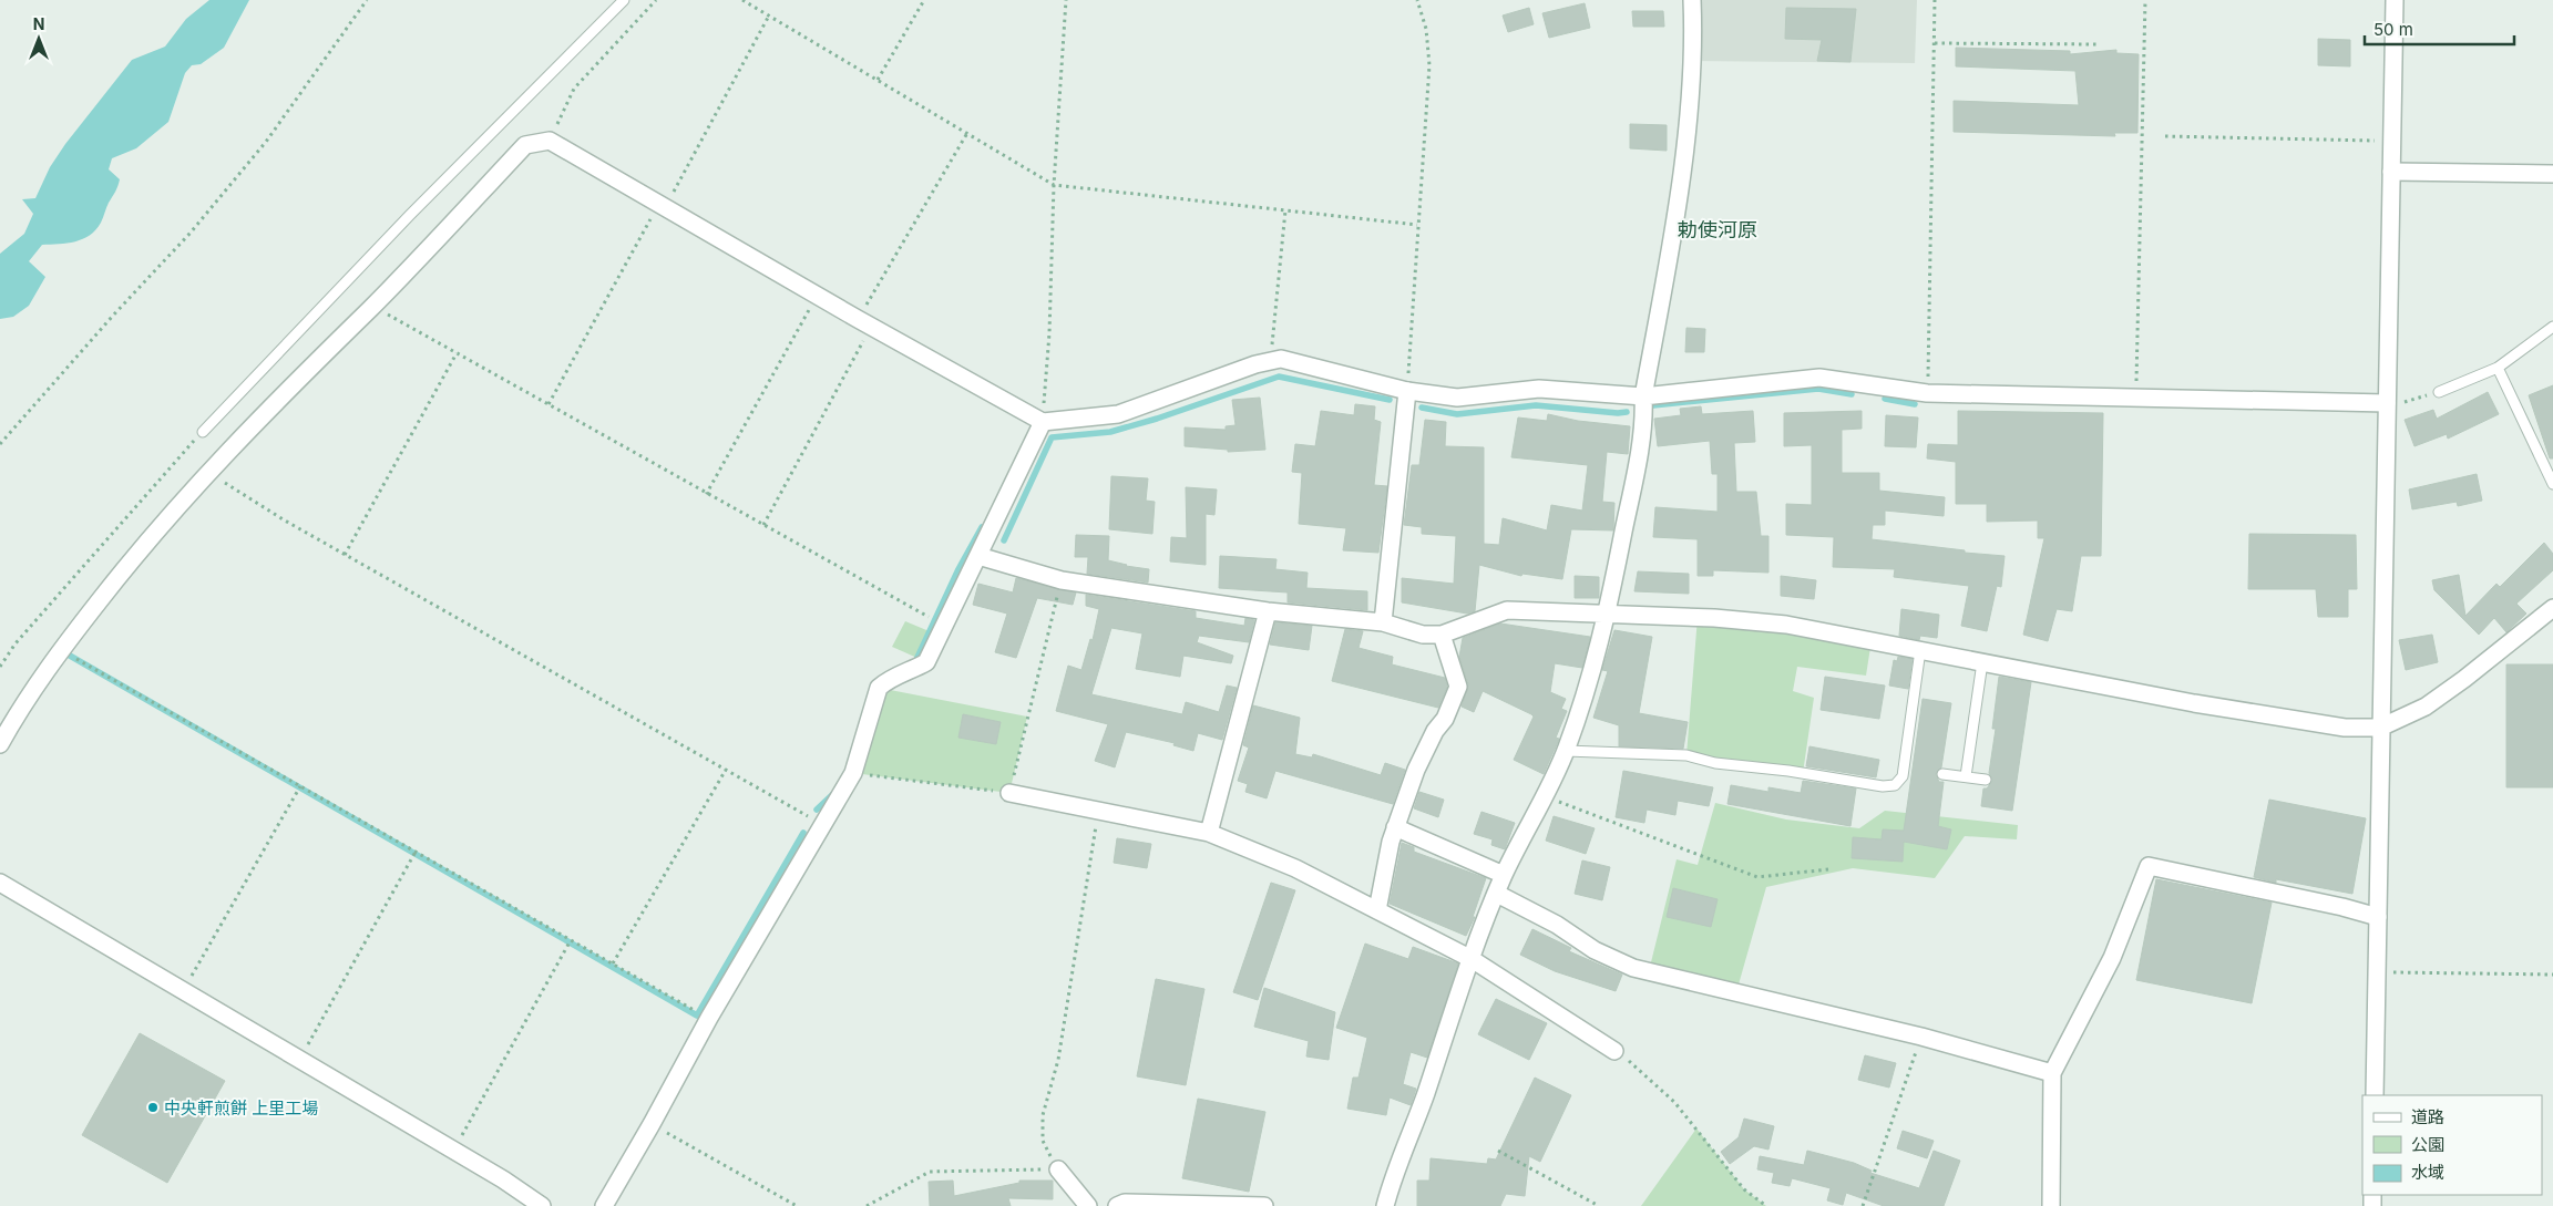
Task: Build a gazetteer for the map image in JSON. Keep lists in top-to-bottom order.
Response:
{
  "districts": ["勅使河原"],
  "places": ["中央軒煎餅 上里工場"],
  "legend": ["道路", "公園", "水域"],
  "scale_bar": "50 m",
  "north": "top"
}
